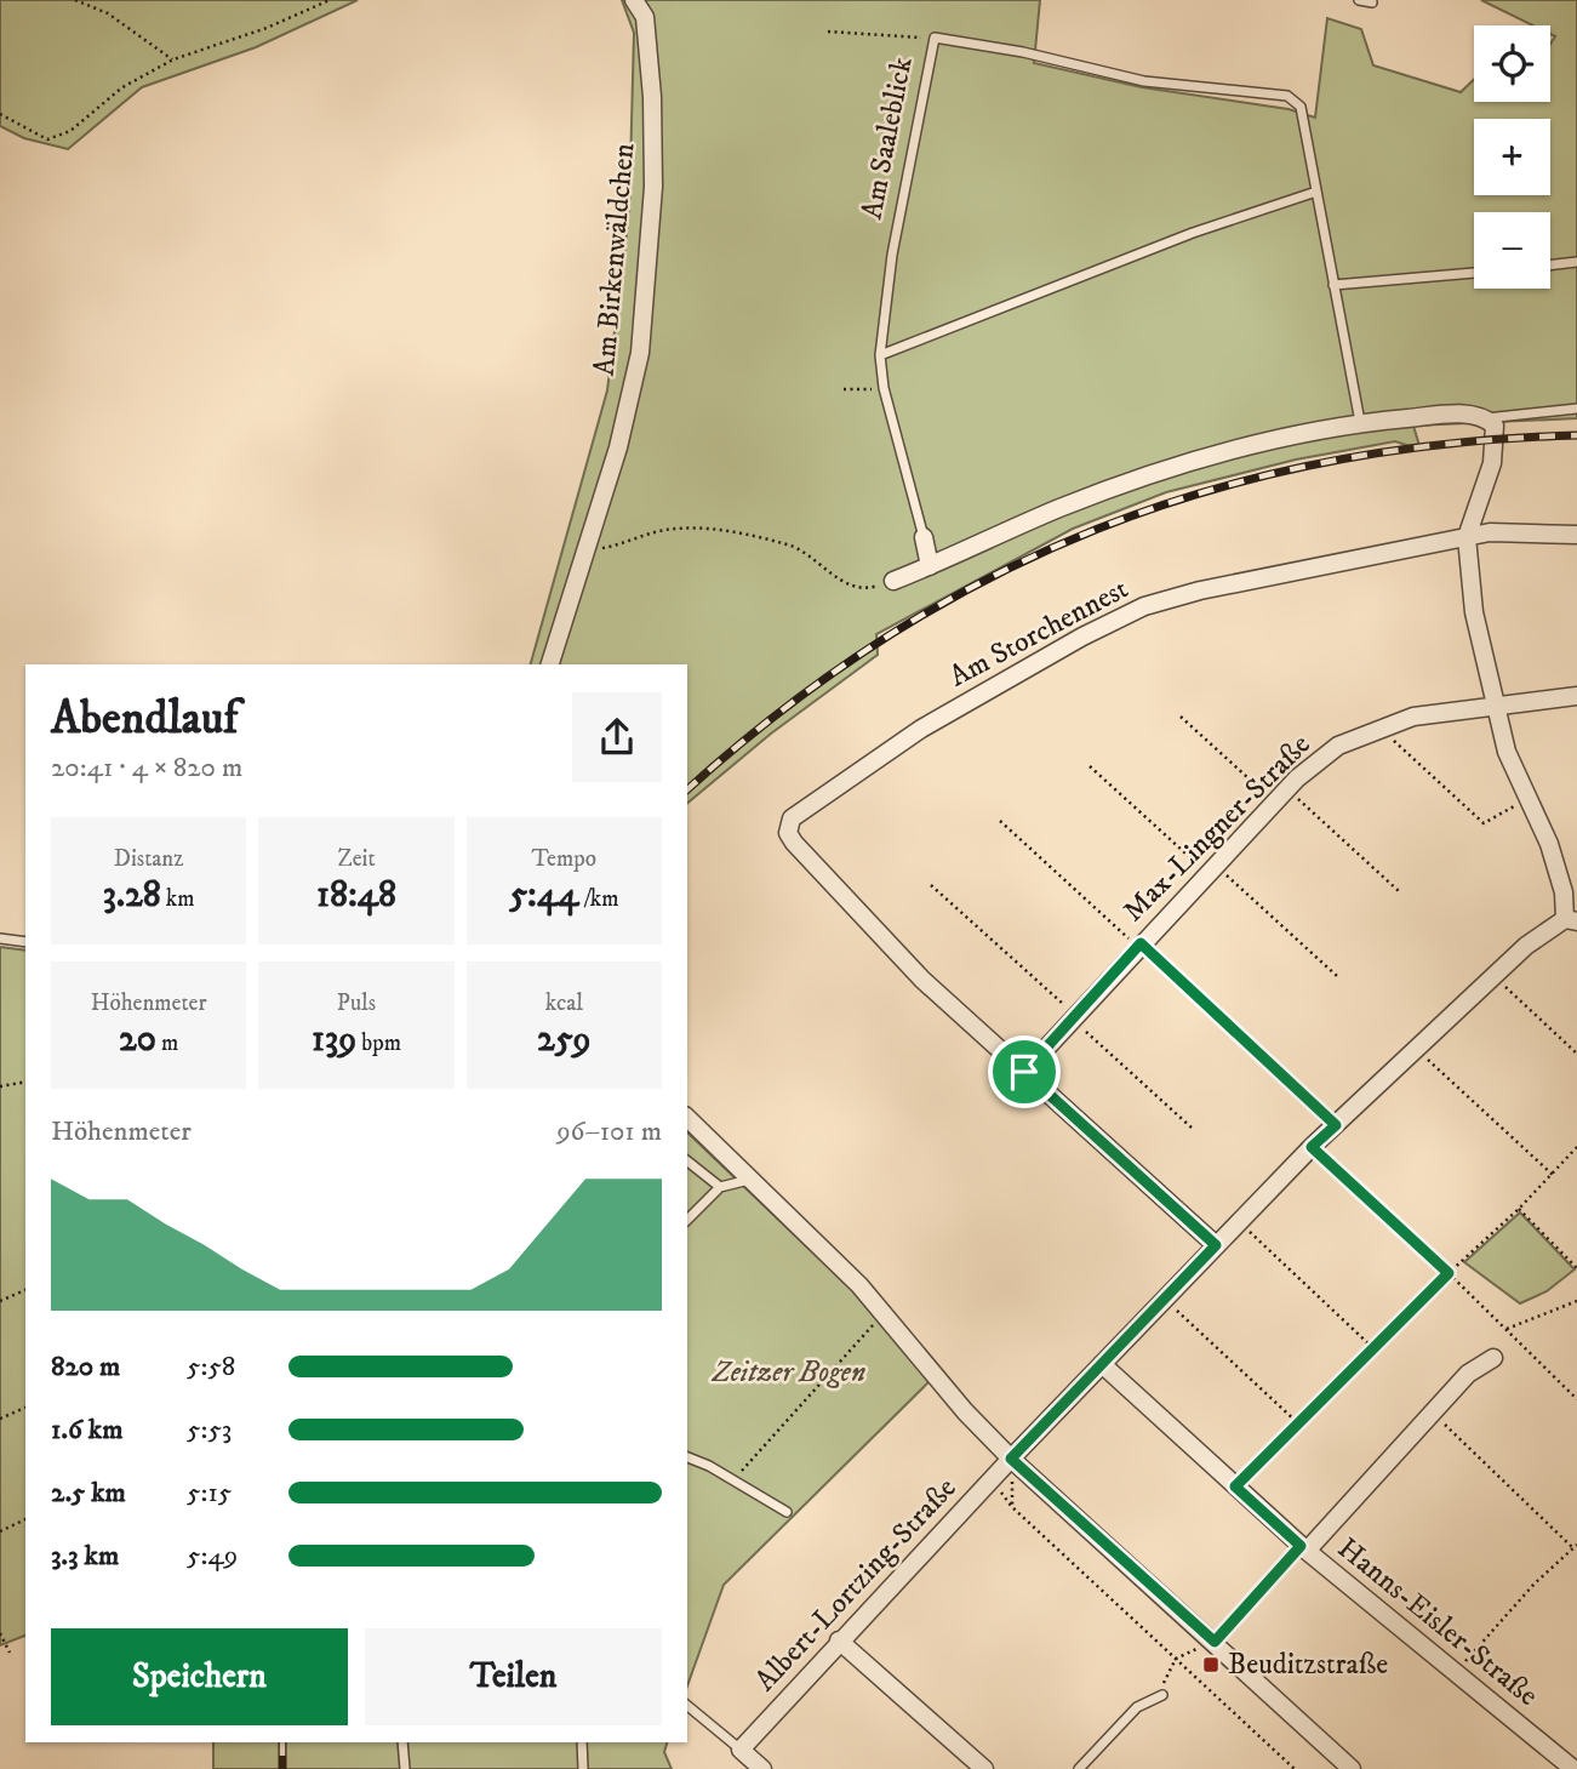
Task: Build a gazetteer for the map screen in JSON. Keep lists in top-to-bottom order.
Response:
{
  "streets": {
    "street": [
      "Am Birkenwäldchen",
      "Am Storchennest",
      "Max-Lingner-Straße",
      "Albert-Lortzing-Straße",
      "Hanns-Eisler-Straße"
    ],
    "lane": ["Am Saaleblick"]
  },
  "crossings": [
    ["Am Storchennest", "Max-Lingner-Straße"]
  ],
  "parks": ["Zeitzer Bogen"],
  "places": {
    "transit": ["Beuditzstraße"]
  },
  "page": {
    "map_buttons": ["+", "−"],
    "heading": ["Abendlauf", "20:41 · 4 × 820 m"],
    "stats": [
      ["Distanz", "3.28 km"],
      ["Zeit", "18:48"],
      ["Tempo", "5:44 /km"],
      ["Höhenmeter", "20 m"],
      ["Puls", "139 bpm"],
      ["kcal", "259"]
    ],
    "chart": ["Höhenmeter", "96–101 m"],
    "list": [
      {
        "name": "820 m",
        "note": "5:58"
      },
      {
        "name": "1.6 km",
        "note": "5:53"
      },
      {
        "name": "2.5 km",
        "note": "5:15"
      },
      {
        "name": "3.3 km",
        "note": "5:49"
      }
    ],
    "buttons": ["Speichern", "Teilen"]
  }
}
